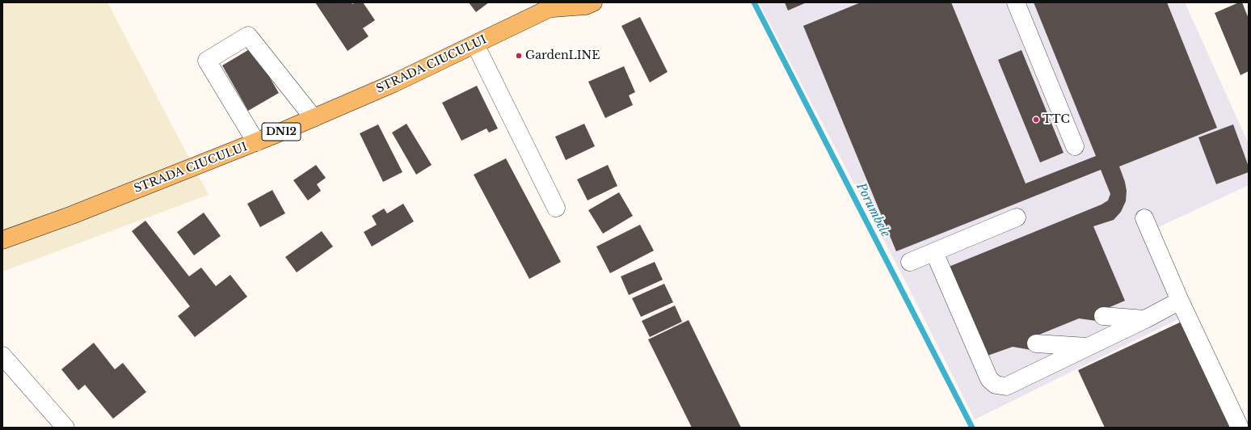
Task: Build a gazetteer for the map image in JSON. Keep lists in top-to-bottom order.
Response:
{
  "streets": {
    "main road": ["STRADA CIUCULUI", "DN12"]
  },
  "water": ["Porumbele"],
  "places": ["GardenLINE", "TTC"]
}
